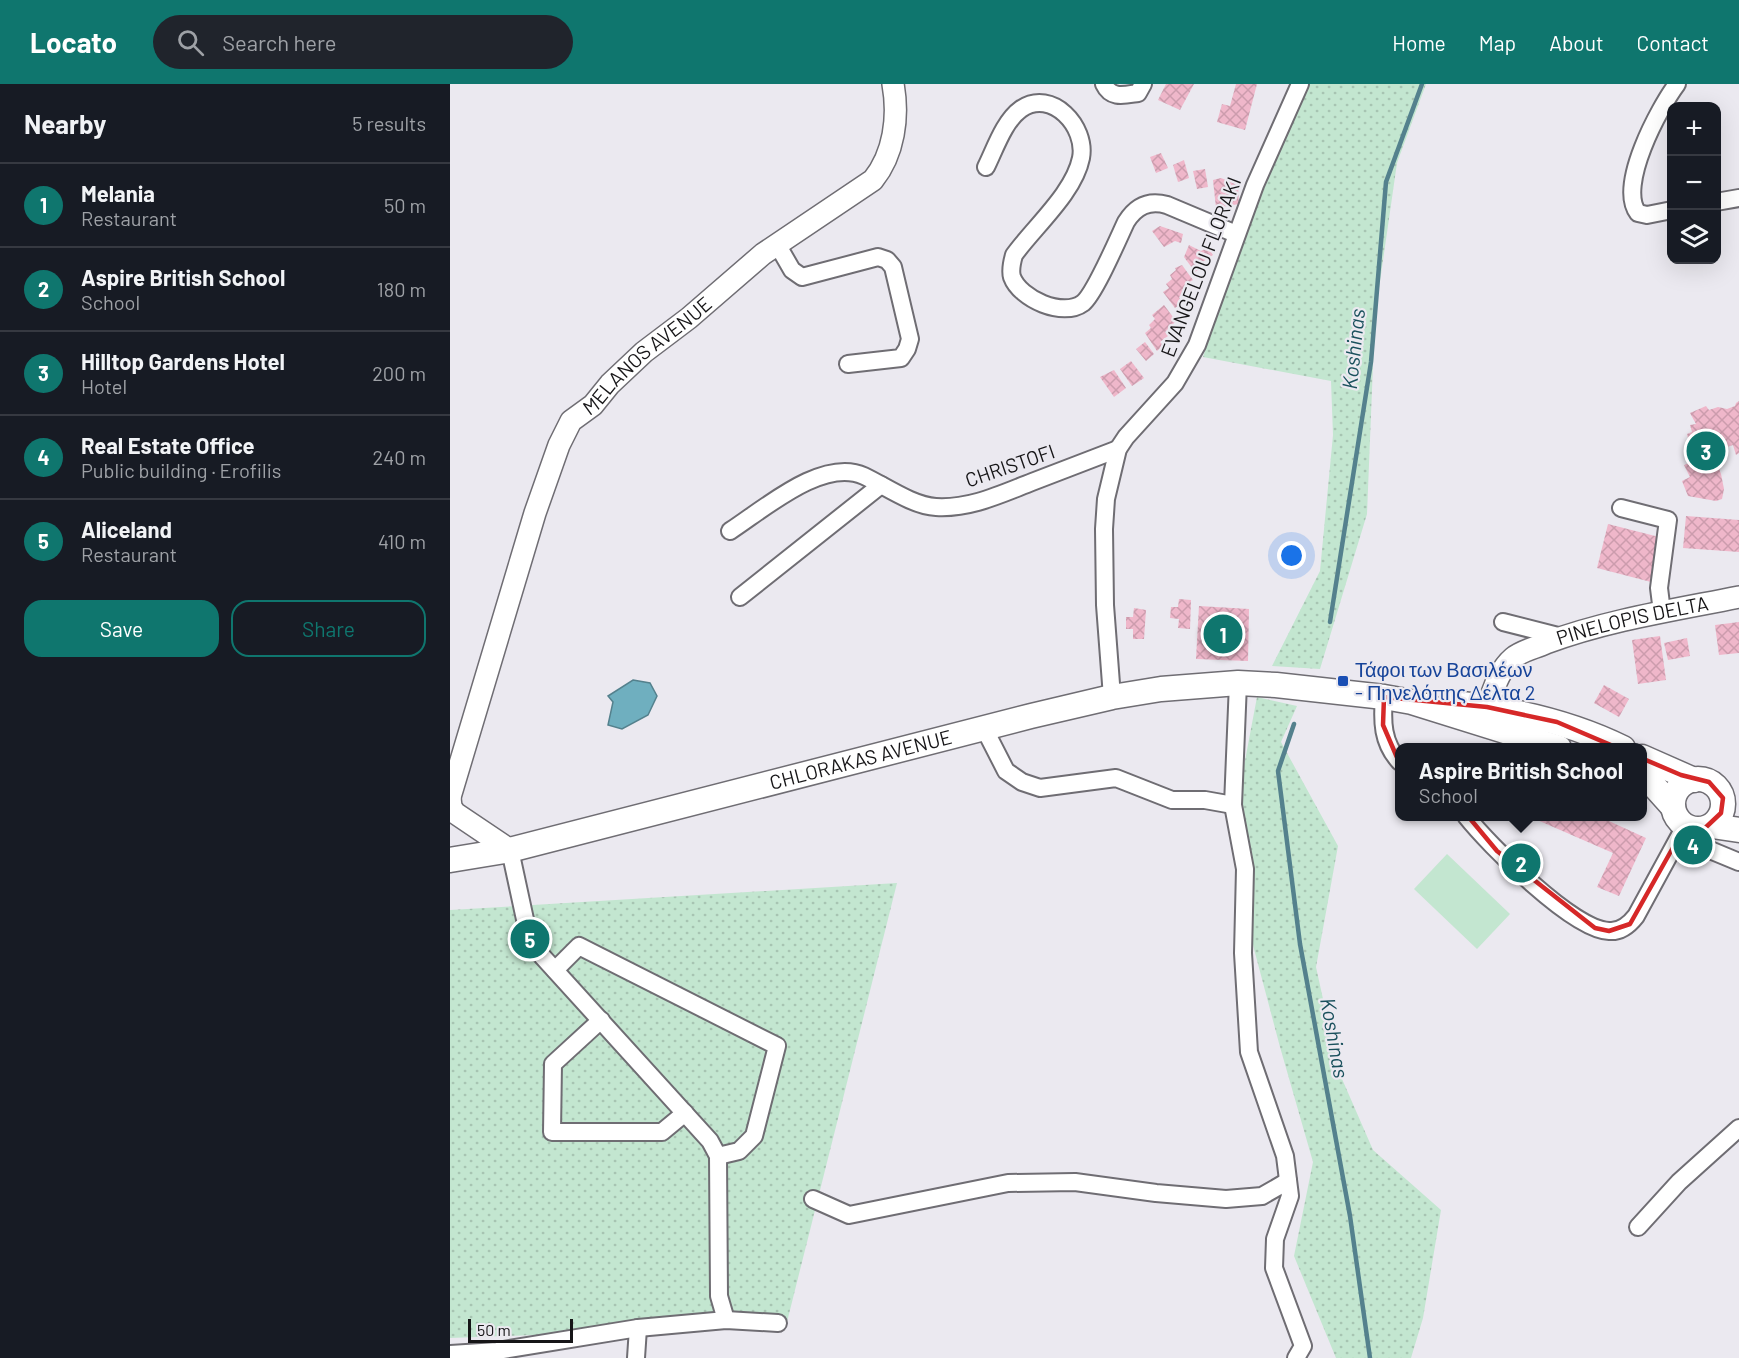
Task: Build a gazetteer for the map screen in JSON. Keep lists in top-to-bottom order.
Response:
{
  "streets": {
    "main road": ["CHLORAKAS AVENUE"],
    "street": [
      "EVANGELOU FLORAKI",
      "MELANOS AVENUE",
      "CHRISTOFI",
      "PINELOPIS DELTA"
    ]
  },
  "crossings": [
    ["EVANGELOU FLORAKI", "CHRISTOFI"]
  ],
  "water": ["Koshinas"],
  "places": {
    "transit": ["Τάφοι των Βασιλέων - Πηνελόπης Δέλτα 2"]
  },
  "scale_bar": "50 m",
  "page": {
    "header": "Locato",
    "search": "Search here",
    "nav": [
      "Home",
      "Map",
      "About",
      "Contact"
    ],
    "heading": ["Nearby", "5 results"],
    "map_buttons": ["+", "−"],
    "list": [
      {
        "mark": "1",
        "name": "Melania",
        "note": "Restaurant",
        "value": "50 m"
      },
      {
        "mark": "2",
        "name": "Aspire British School",
        "note": "School",
        "value": "180 m"
      },
      {
        "mark": "3",
        "name": "Hilltop Gardens Hotel",
        "note": "Hotel",
        "value": "200 m"
      },
      {
        "mark": "4",
        "name": "Real Estate Office",
        "note": "Public building · Erofilis",
        "value": "240 m"
      },
      {
        "mark": "5",
        "name": "Aliceland",
        "note": "Restaurant",
        "value": "410 m"
      }
    ],
    "pins": [
      "3",
      "1",
      "4",
      "2",
      "5"
    ],
    "buttons": ["Save", "Share"],
    "popup": ["Aspire British School", "School"],
    "scale": "50 m"
  }
}
